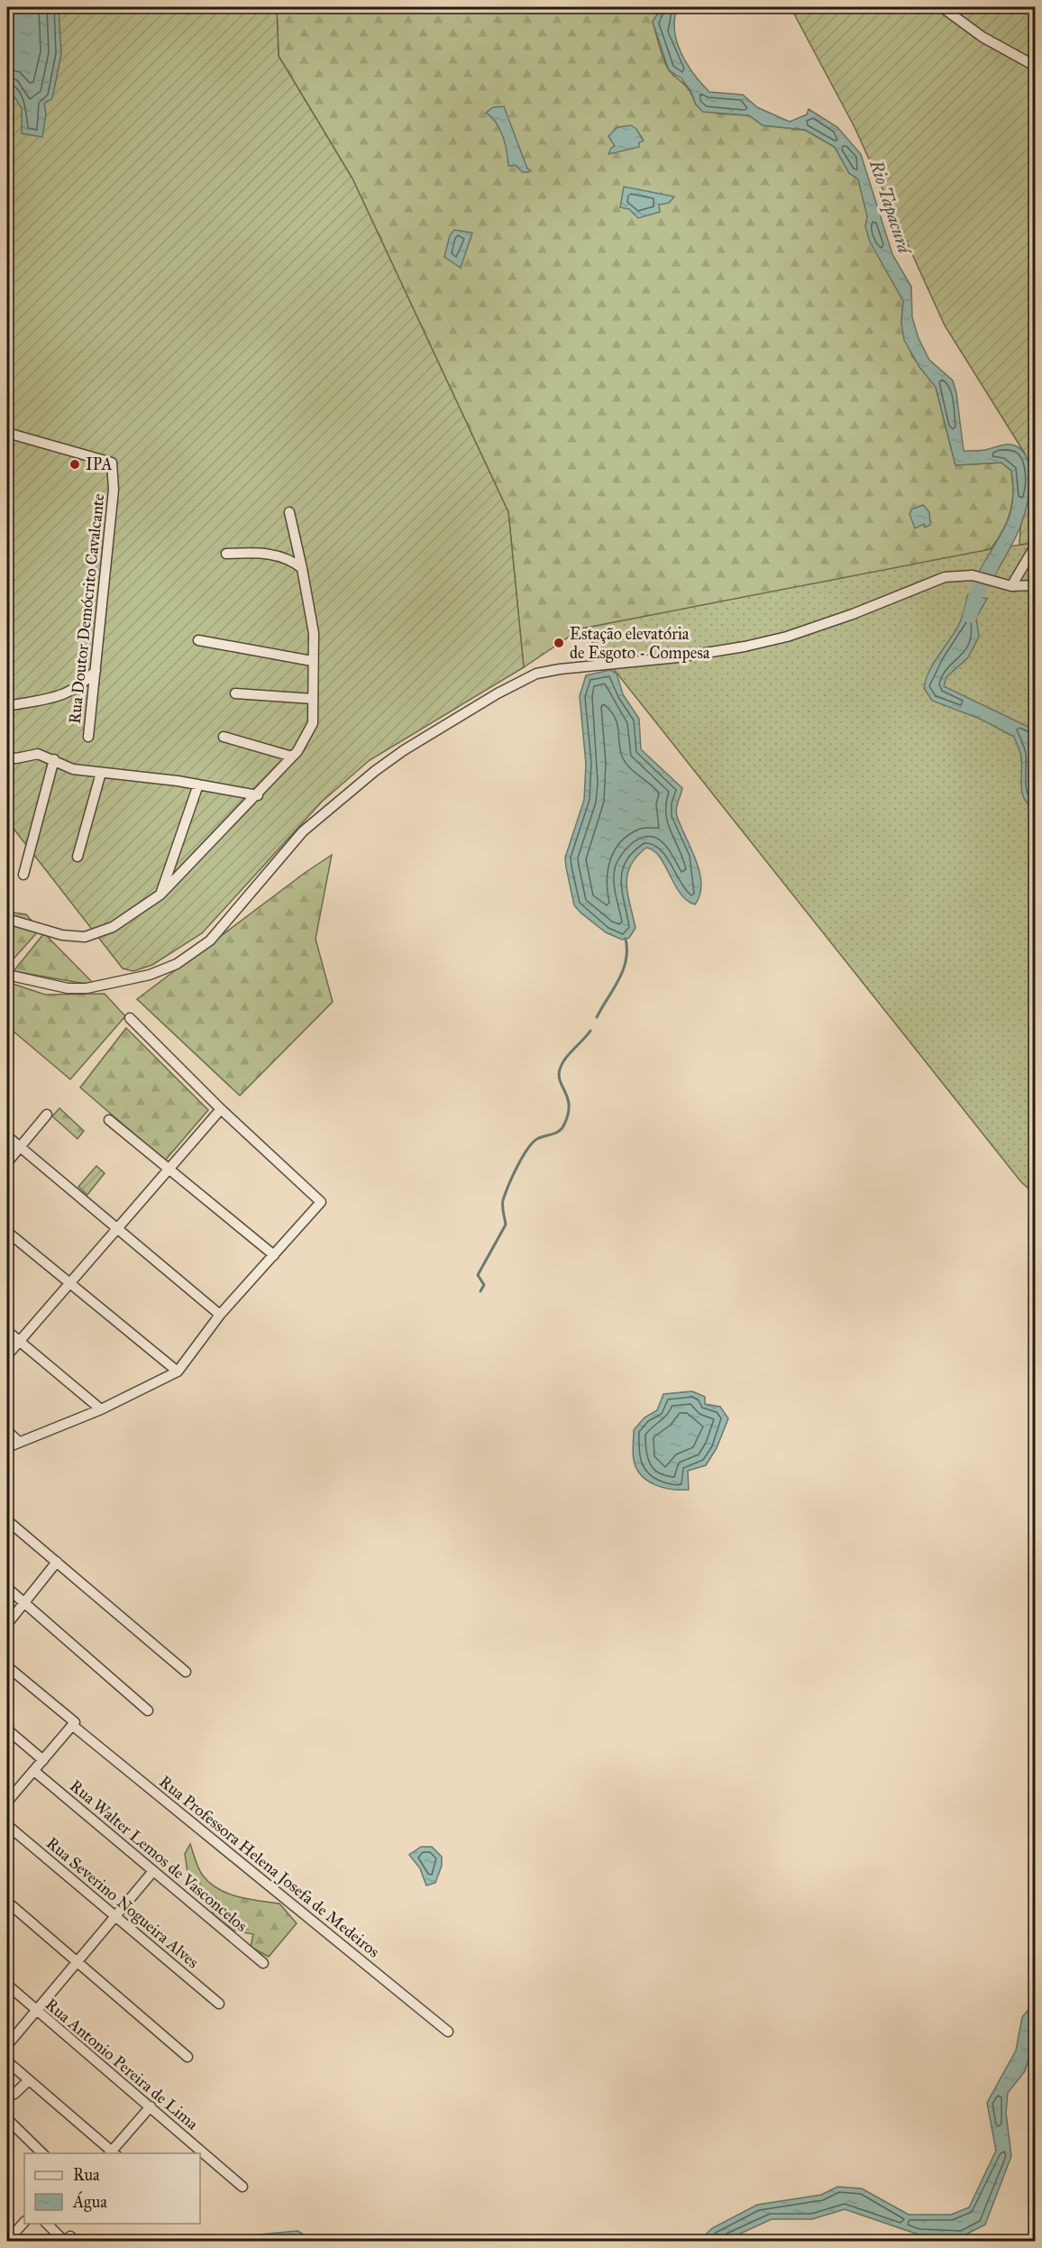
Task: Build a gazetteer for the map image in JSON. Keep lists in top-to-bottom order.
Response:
{
  "streets": {
    "street": [
      "Rua Doutor Demócrito Cavalcante",
      "Rua Walter Lemos de Vasconcelos",
      "Rua Professora Helena Josefa de Medeiros",
      "Rua Severino Nogueira Alves",
      "Rua Antonio Pereira de Lima"
    ]
  },
  "water": ["Rio Tapacurá"],
  "places": ["IPA", "Estação elevatória de Esgoto - Compesa"],
  "legend": ["Rua", "Água"]
}
